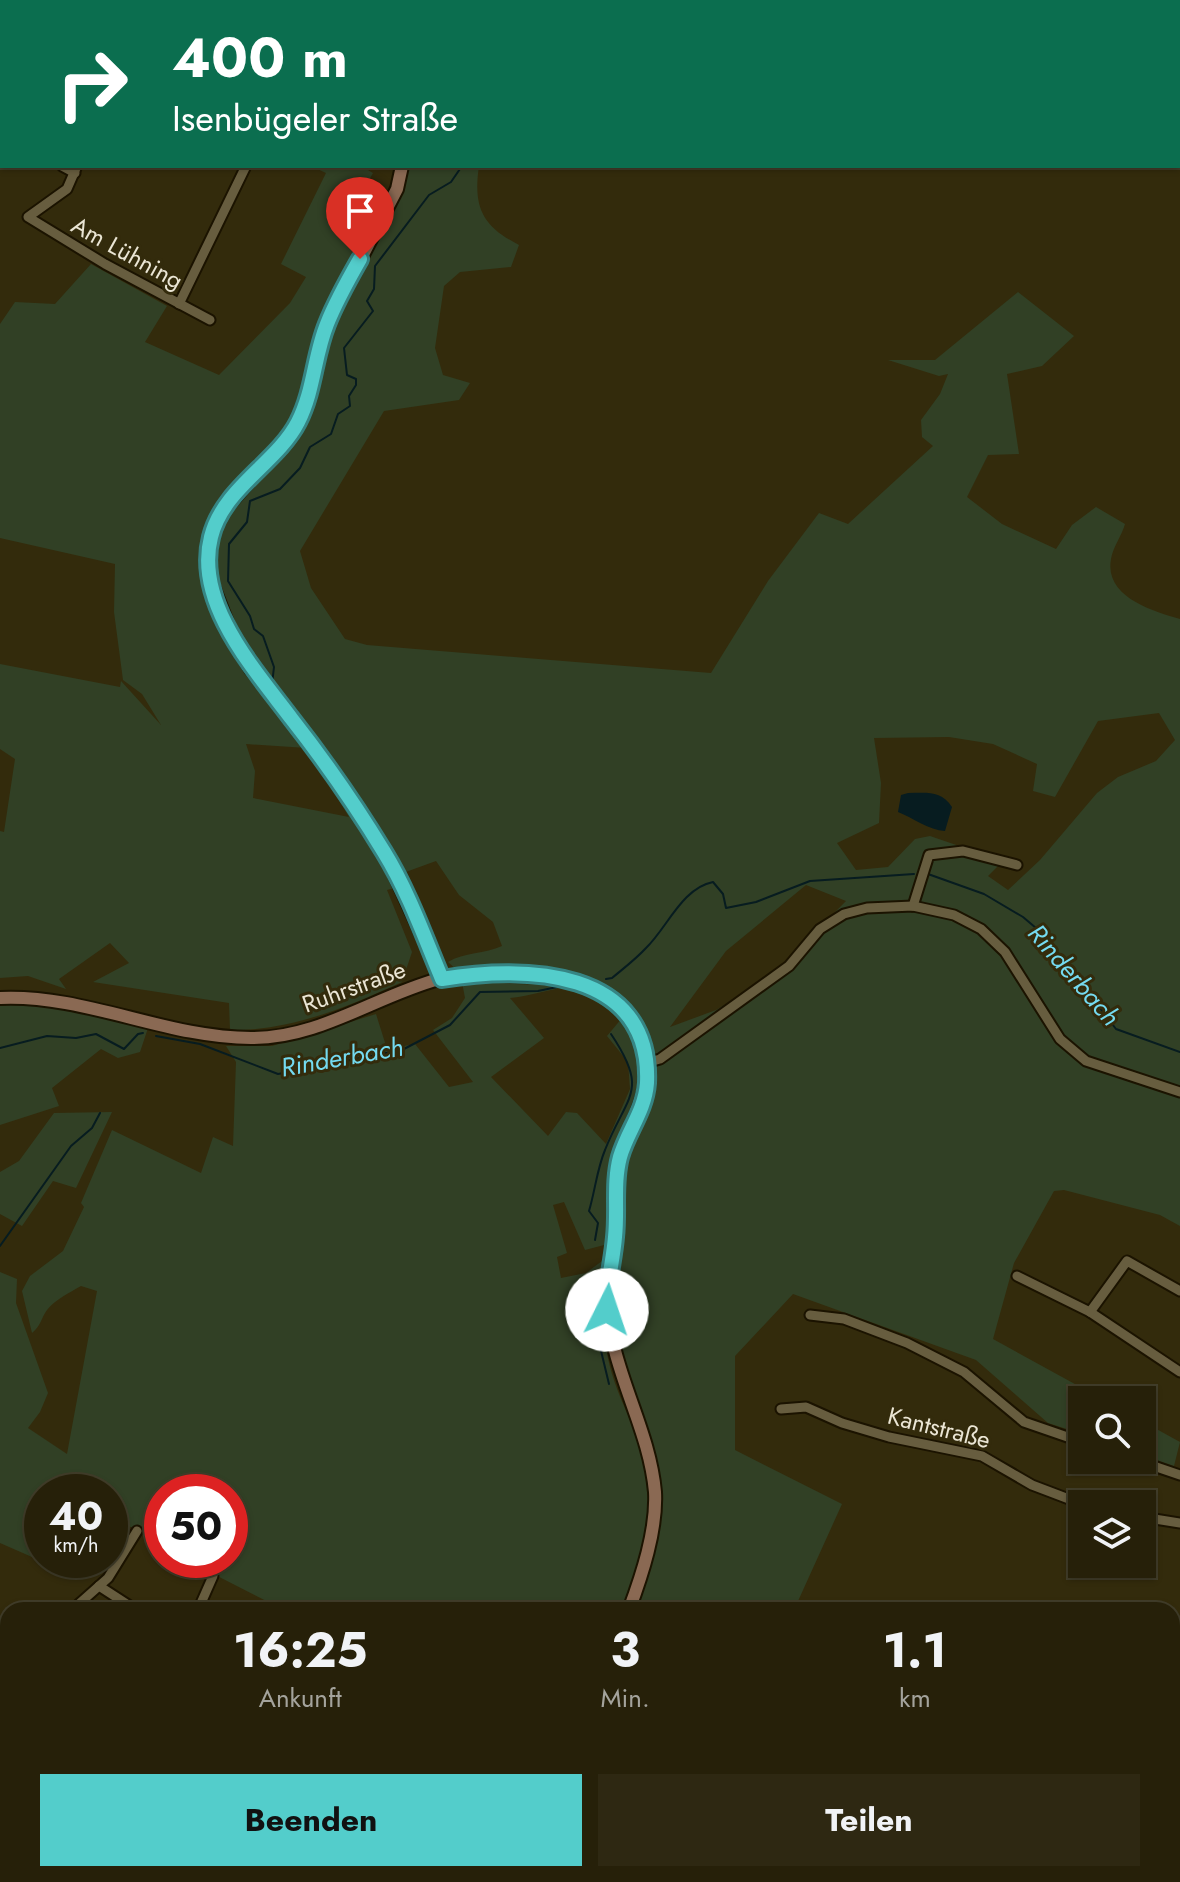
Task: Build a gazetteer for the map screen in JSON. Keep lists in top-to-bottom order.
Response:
{
  "streets": {
    "main road": ["Ruhrstraße"],
    "street": ["Am Lühning", "Kantstraße"]
  },
  "water": ["Rinderbach"],
  "page": {
    "turn": ["400 m", "Isenbügeler Straße"],
    "speed": "40 km/h",
    "limit": "50",
    "eta": [
      "16:25",
      "Ankunft",
      "3",
      "Min.",
      "1.1",
      "km"
    ],
    "buttons": ["Beenden", "Teilen"]
  }
}
